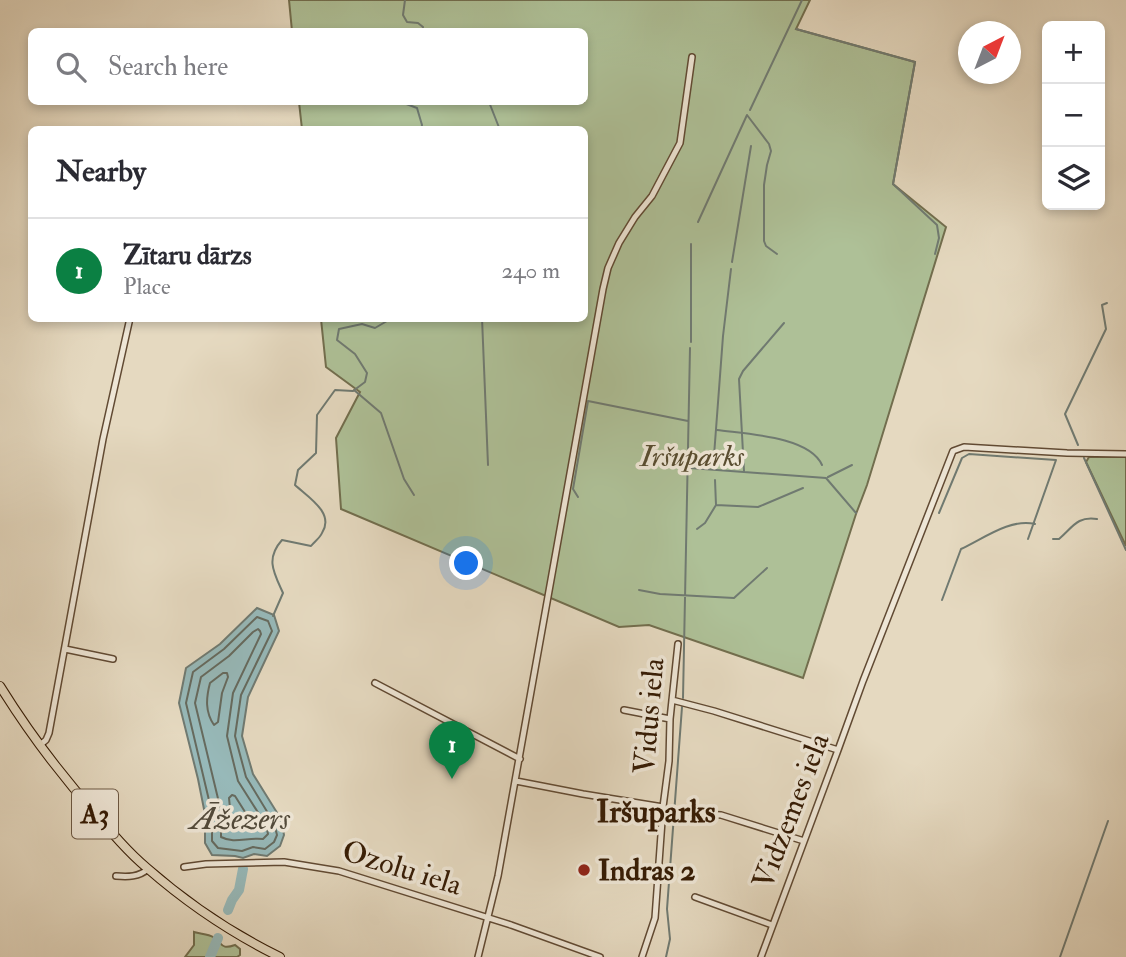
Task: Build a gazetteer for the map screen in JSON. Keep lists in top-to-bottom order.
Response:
{
  "streets": {
    "highway": ["A3"],
    "street": ["Vidus iela", "Vidzemes iela", "Ozolu iela"]
  },
  "districts": ["Iršuparks"],
  "water": ["Āžezers"],
  "parks": ["Iršuparks"],
  "places": ["Indras 2"],
  "north": "top right",
  "page": {
    "map_buttons": ["+", "−"],
    "search": "Search here",
    "heading": "Nearby",
    "list": [
      {
        "mark": "1",
        "name": "Zītaru dārzs",
        "note": "Place",
        "value": "240 m"
      }
    ],
    "pins": "1"
  }
}
